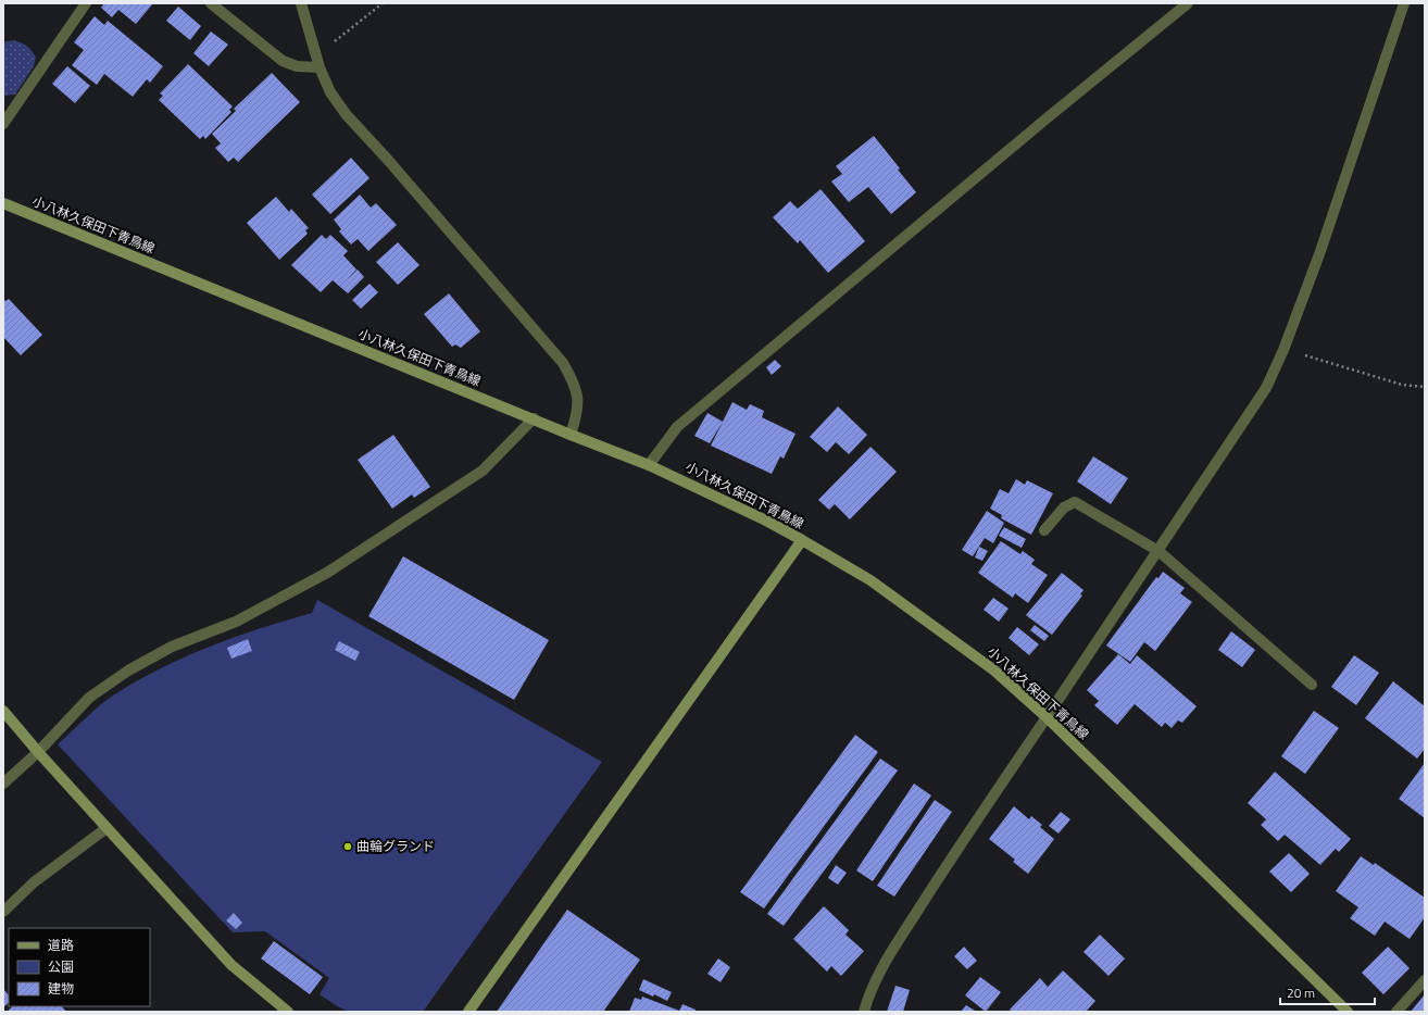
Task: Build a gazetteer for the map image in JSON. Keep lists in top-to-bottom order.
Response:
{
  "streets": {
    "main road": ["小八林久保田下青鳥線"]
  },
  "places": ["曲輪グランド"],
  "legend": ["道路", "公園", "建物"],
  "scale_bar": "20 m"
}
